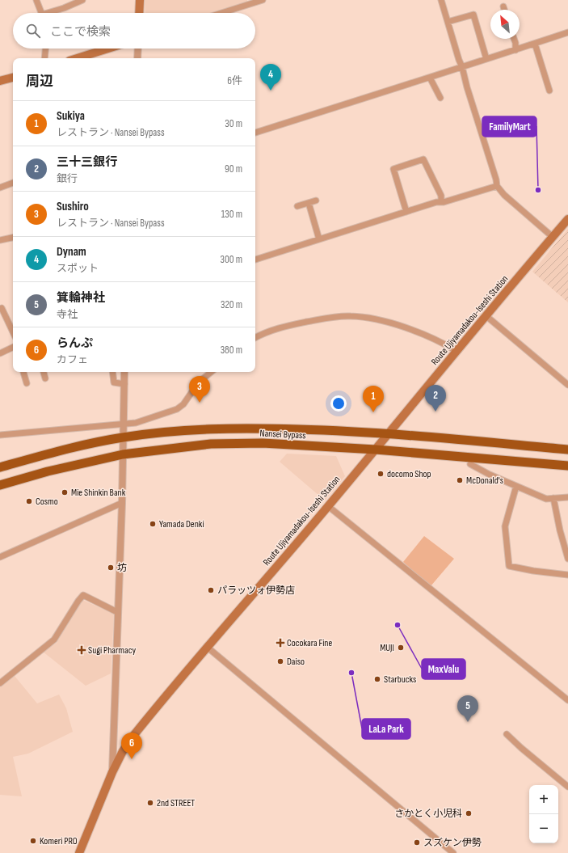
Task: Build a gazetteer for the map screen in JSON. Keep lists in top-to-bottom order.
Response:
{
  "streets": {
    "highway": ["Nansei Bypass"],
    "main road": ["Route Ujiyamadakou-Iseshi Station"]
  },
  "crossings": [
    ["Route Ujiyamadakou-Iseshi Station", "Nansei Bypass"]
  ],
  "places": {
    "other": [
      "FamilyMart",
      "docomo Shop",
      "McDonald's",
      "Mie Shinkin Bank",
      "Cosmo",
      "Yamada Denki",
      "坊",
      "パラッツォ伊勢店",
      "MaxValu",
      "MUJI",
      "Daiso",
      "LaLa Park",
      "Starbucks",
      "2nd STREET",
      "さかとく小児科",
      "Komeri PRO",
      "スズケン伊勢"
    ],
    "health": ["Cocokara Fine", "Sugi Pharmacy"]
  },
  "north": "top left",
  "page": {
    "search": "ここで検索",
    "heading": ["周辺", "6件"],
    "pins": [
      "4",
      "3",
      "2",
      "1",
      "5",
      "6"
    ],
    "list": [
      {
        "mark": "1",
        "name": "Sukiya",
        "note": "レストラン · Nansei Bypass",
        "value": "30 m"
      },
      {
        "mark": "2",
        "name": "三十三銀行",
        "note": "銀行",
        "value": "90 m"
      },
      {
        "mark": "3",
        "name": "Sushiro",
        "note": "レストラン · Nansei Bypass",
        "value": "130 m"
      },
      {
        "mark": "4",
        "name": "Dynam",
        "note": "スポット",
        "value": "300 m"
      },
      {
        "mark": "5",
        "name": "箕輪神社",
        "note": "寺社",
        "value": "320 m"
      },
      {
        "mark": "6",
        "name": "らんぷ",
        "note": "カフェ",
        "value": "380 m"
      }
    ],
    "map_buttons": ["+", "−"]
  }
}
